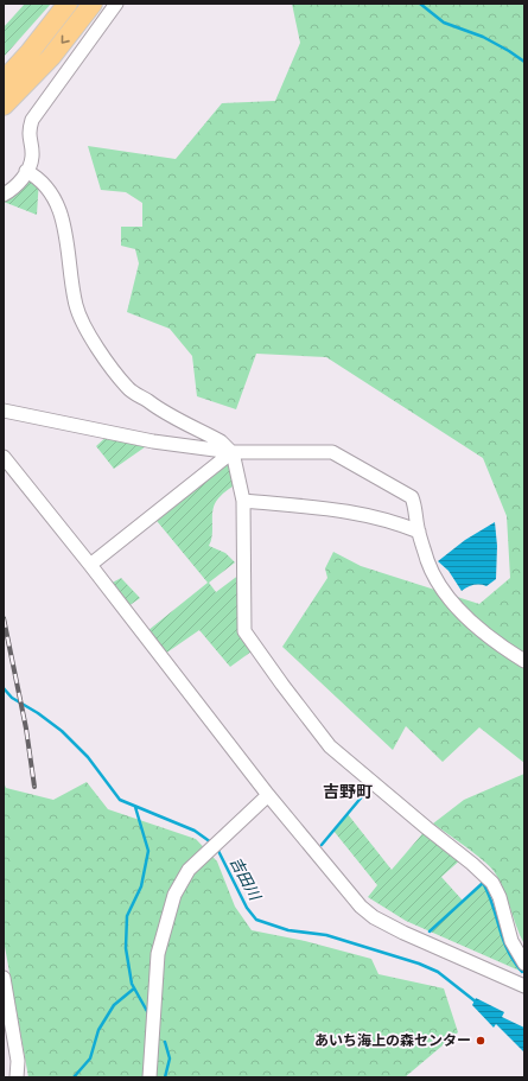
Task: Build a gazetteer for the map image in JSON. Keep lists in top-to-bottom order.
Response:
{
  "districts": ["吉野町"],
  "water": ["吉田川"],
  "places": ["あいち海上の森センター"]
}
